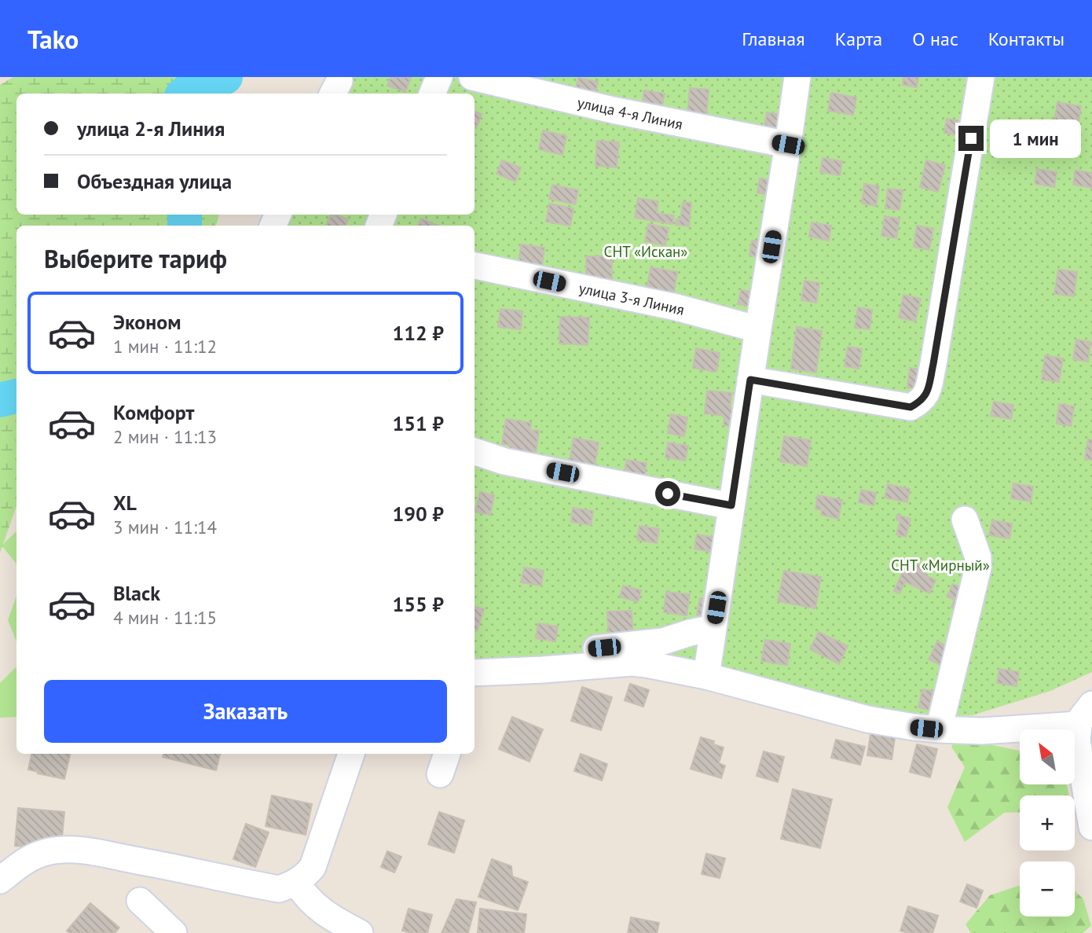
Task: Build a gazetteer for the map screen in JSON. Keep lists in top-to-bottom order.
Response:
{
  "streets": {
    "street": ["улица 4-я Линия", "улица 3-я Линия"]
  },
  "parks": ["СНТ «Искан»", "СНТ «Мирный»"],
  "north": "top left",
  "page": {
    "header": "Tako",
    "nav": [
      "Главная",
      "Карта",
      "О нас",
      "Контакты"
    ],
    "banner": ["улица 2-я Линия", "Объездная улица"],
    "bubble": "1 мин",
    "heading": "Выберите тариф",
    "list": [
      {
        "name": "Эконом",
        "note": "1 мин · 11:12",
        "value": "112 ₽"
      },
      {
        "name": "Комфорт",
        "note": "2 мин · 11:13",
        "value": "151 ₽"
      },
      {
        "name": "XL",
        "note": "3 мин · 11:14",
        "value": "190 ₽"
      },
      {
        "name": "Black",
        "note": "4 мин · 11:15",
        "value": "155 ₽"
      }
    ],
    "buttons": "Заказать",
    "map_buttons": ["+", "−"]
  }
}
